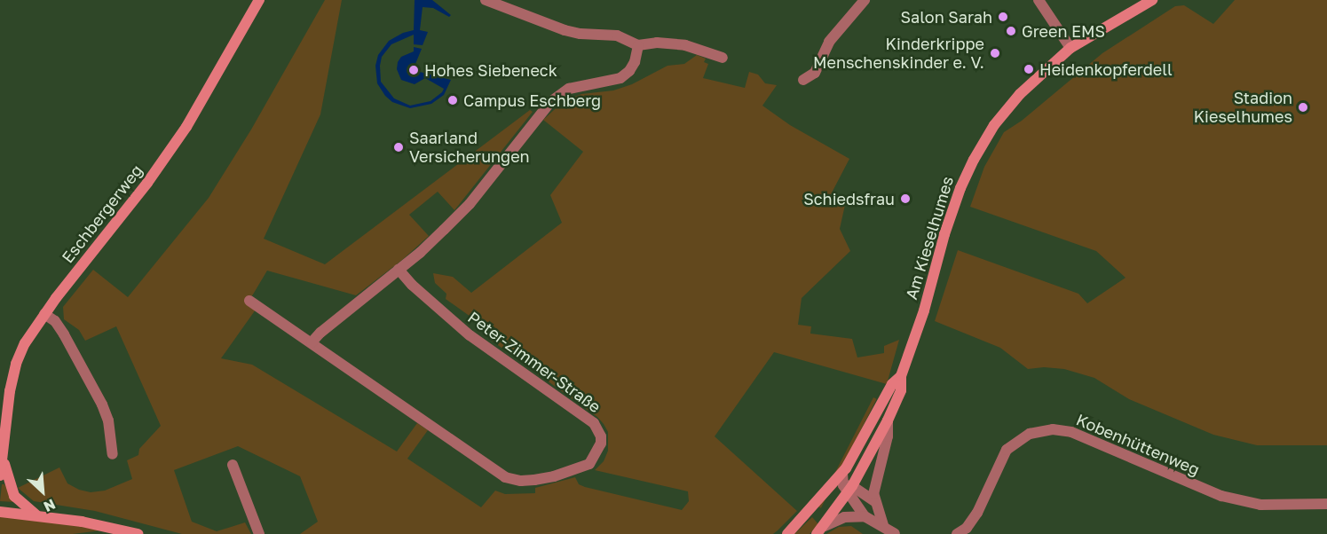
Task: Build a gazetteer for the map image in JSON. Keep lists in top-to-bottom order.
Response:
{
  "streets": {
    "street": [
      "Eschbergerweg",
      "Am Kieselhumes",
      "Peter-Zimmer-Straße",
      "Kobenhüttenweg"
    ]
  },
  "places": [
    "Salon Sarah",
    "Green EMS",
    "Kinderkrippe Menschenskinder e. V.",
    "Heidenkopferdell",
    "Hohes Siebeneck",
    "Campus Eschberg",
    "Stadion Kieselhumes",
    "Saarland Versicherungen",
    "Schiedsfrau"
  ],
  "north": "bottom right"
}
